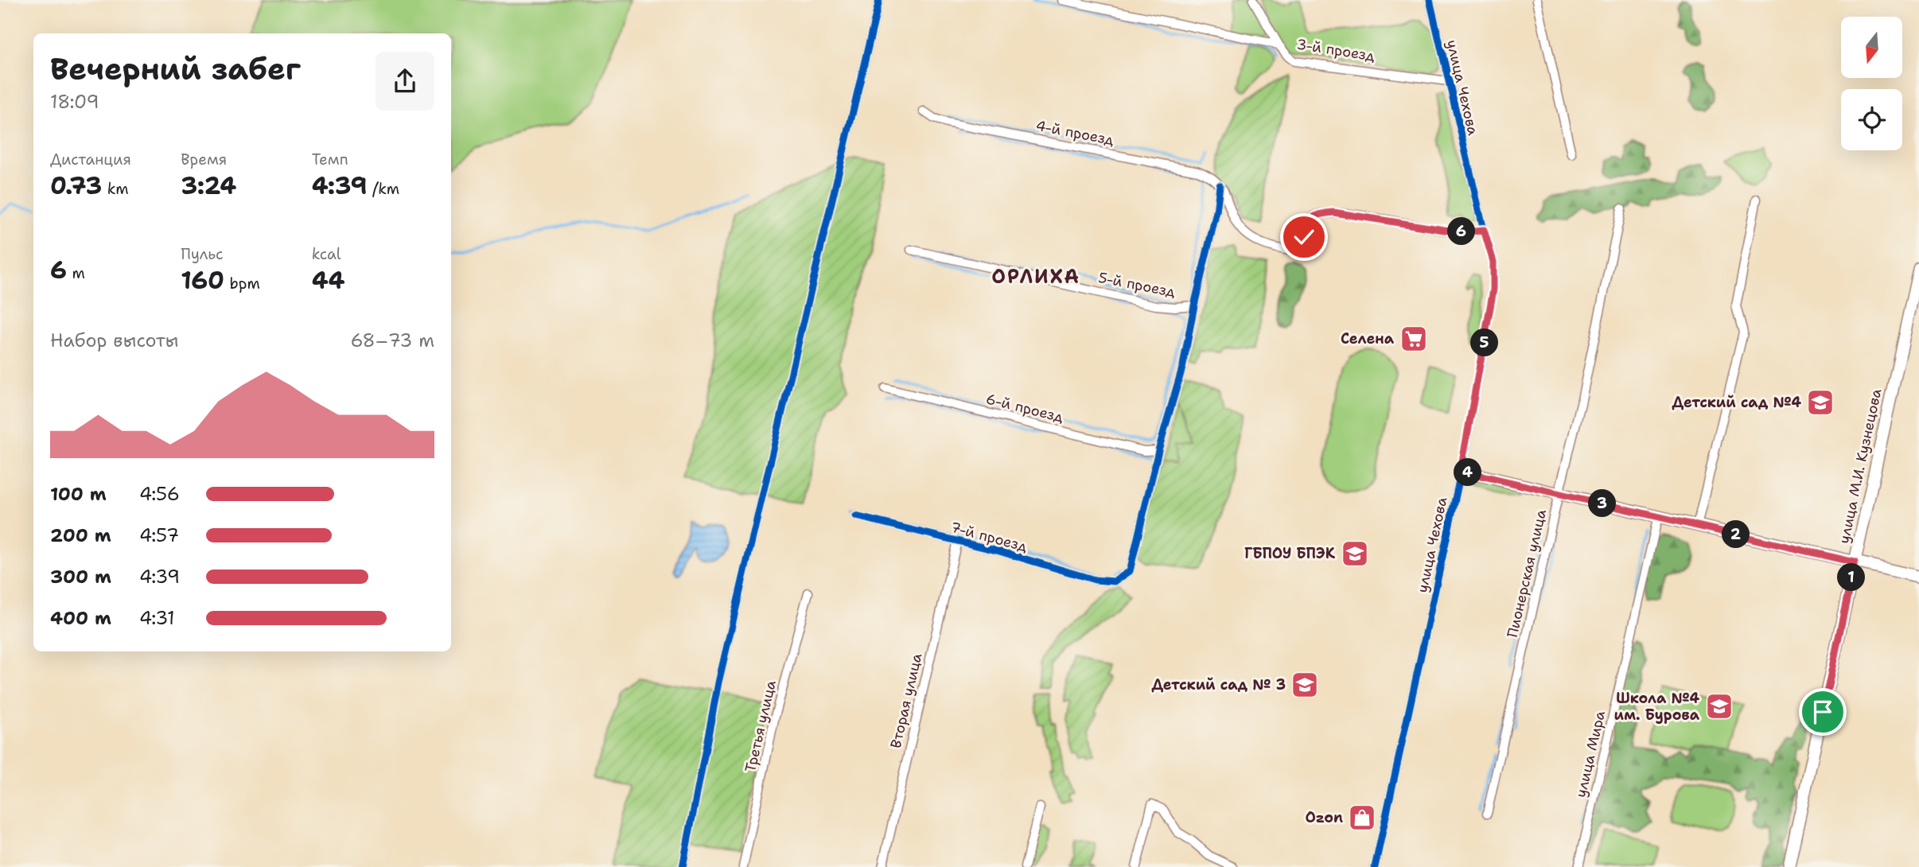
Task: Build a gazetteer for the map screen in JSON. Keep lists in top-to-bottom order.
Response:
{
  "streets": {
    "street": [
      "3-й проезд",
      "улица Чехова",
      "4-й проезд",
      "5-й проезд",
      "6-й проезд",
      "улица М.И. Кузнецова",
      "7-й проезд",
      "Пионерская улица",
      "Вторая улица",
      "Третья улица",
      "улица Мира"
    ]
  },
  "crossings": [
    ["3-й проезд", "улица Чехова"],
    ["6-й проезд", "7-й проезд"],
    ["7-й проезд", "Вторая улица"]
  ],
  "districts": ["ОРЛИХА"],
  "places": {
    "supermarket": ["Селена"],
    "school or university": [
      "Детский сад №4",
      "ГБПОУ БПЭК",
      "Детский сад № 3",
      "Школа №4 им. Бурова"
    ],
    "shop": ["Ozon"]
  },
  "north": "bottom",
  "page": {
    "heading": ["Вечерний забег", "18:09"],
    "stats": [
      ["Дистанция", "0.73 km"],
      ["Время", "3:24"],
      ["Темп", "4:39 /km"],
      ["6 m"],
      ["Пульс", "160 bpm"],
      ["kcal", "44"]
    ],
    "pins": [
      "6",
      "5",
      "4",
      "3",
      "2",
      "1"
    ],
    "chart": ["Набор высоты", "68–73 m"],
    "list": [
      {
        "name": "100 m",
        "note": "4:56"
      },
      {
        "name": "200 m",
        "note": "4:57"
      },
      {
        "name": "300 m",
        "note": "4:39"
      },
      {
        "name": "400 m",
        "note": "4:31"
      }
    ]
  }
}
